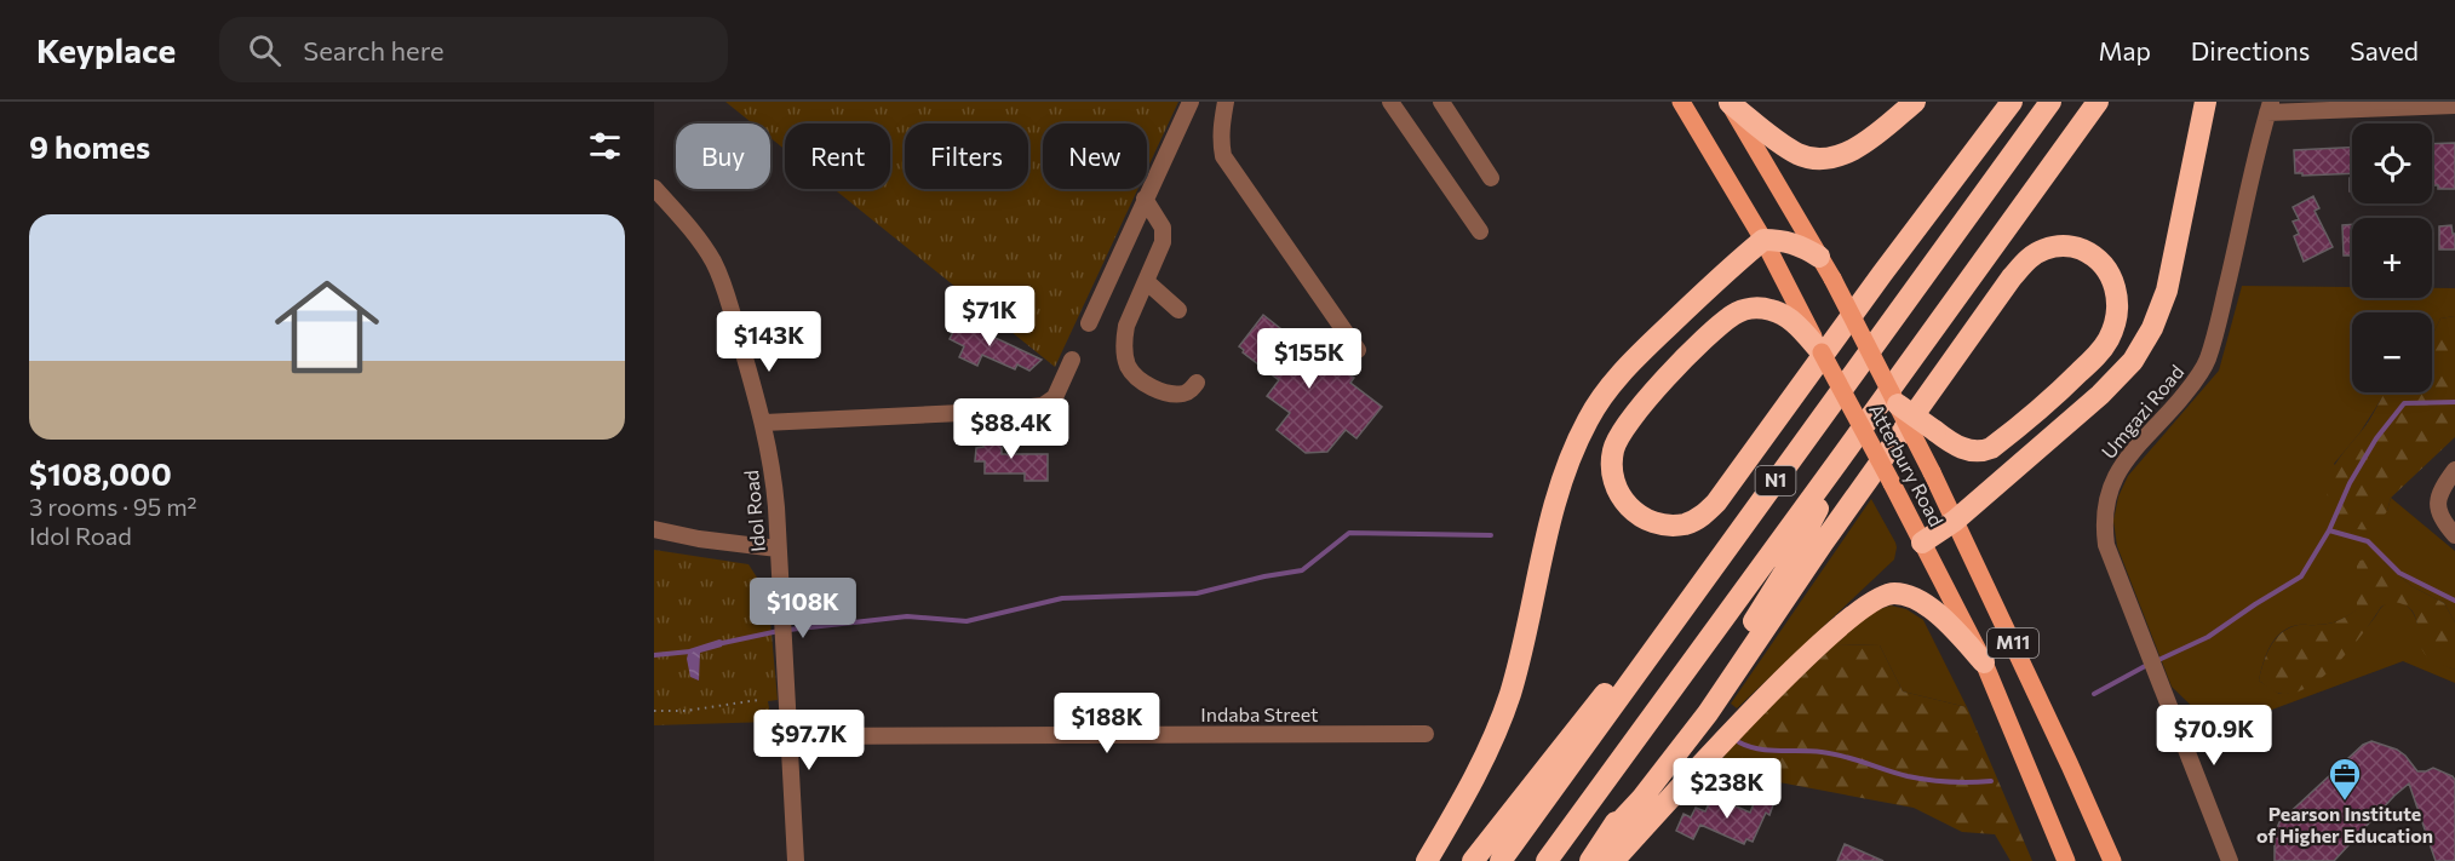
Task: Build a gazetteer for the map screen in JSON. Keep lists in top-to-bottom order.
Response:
{
  "streets": {
    "highway": ["N1"],
    "main road": ["Atterbury Road", "M11"],
    "street": ["Umgazi Road", "Idol Road", "Indaba Street"]
  },
  "crossings": [
    ["Idol Road", "Indaba Street"]
  ],
  "places": {
    "office": ["Pearson Institute of Higher Education"]
  },
  "page": {
    "header": "Keyplace",
    "search": "Search here",
    "nav": ["Map", "Directions", "Saved"],
    "heading": "9 homes",
    "map_buttons": ["+", "−"],
    "chip": [
      "Buy",
      "Rent",
      "Filters",
      "New"
    ],
    "list": [
      {
        "name": "$108,000",
        "note": "3 rooms · 95 m² · Idol Road"
      }
    ],
    "price": [
      "$71K",
      "$143K",
      "$155K",
      "$88.4K",
      "$108K",
      "$188K",
      "$70.9K",
      "$97.7K",
      "$238K"
    ]
  }
}
